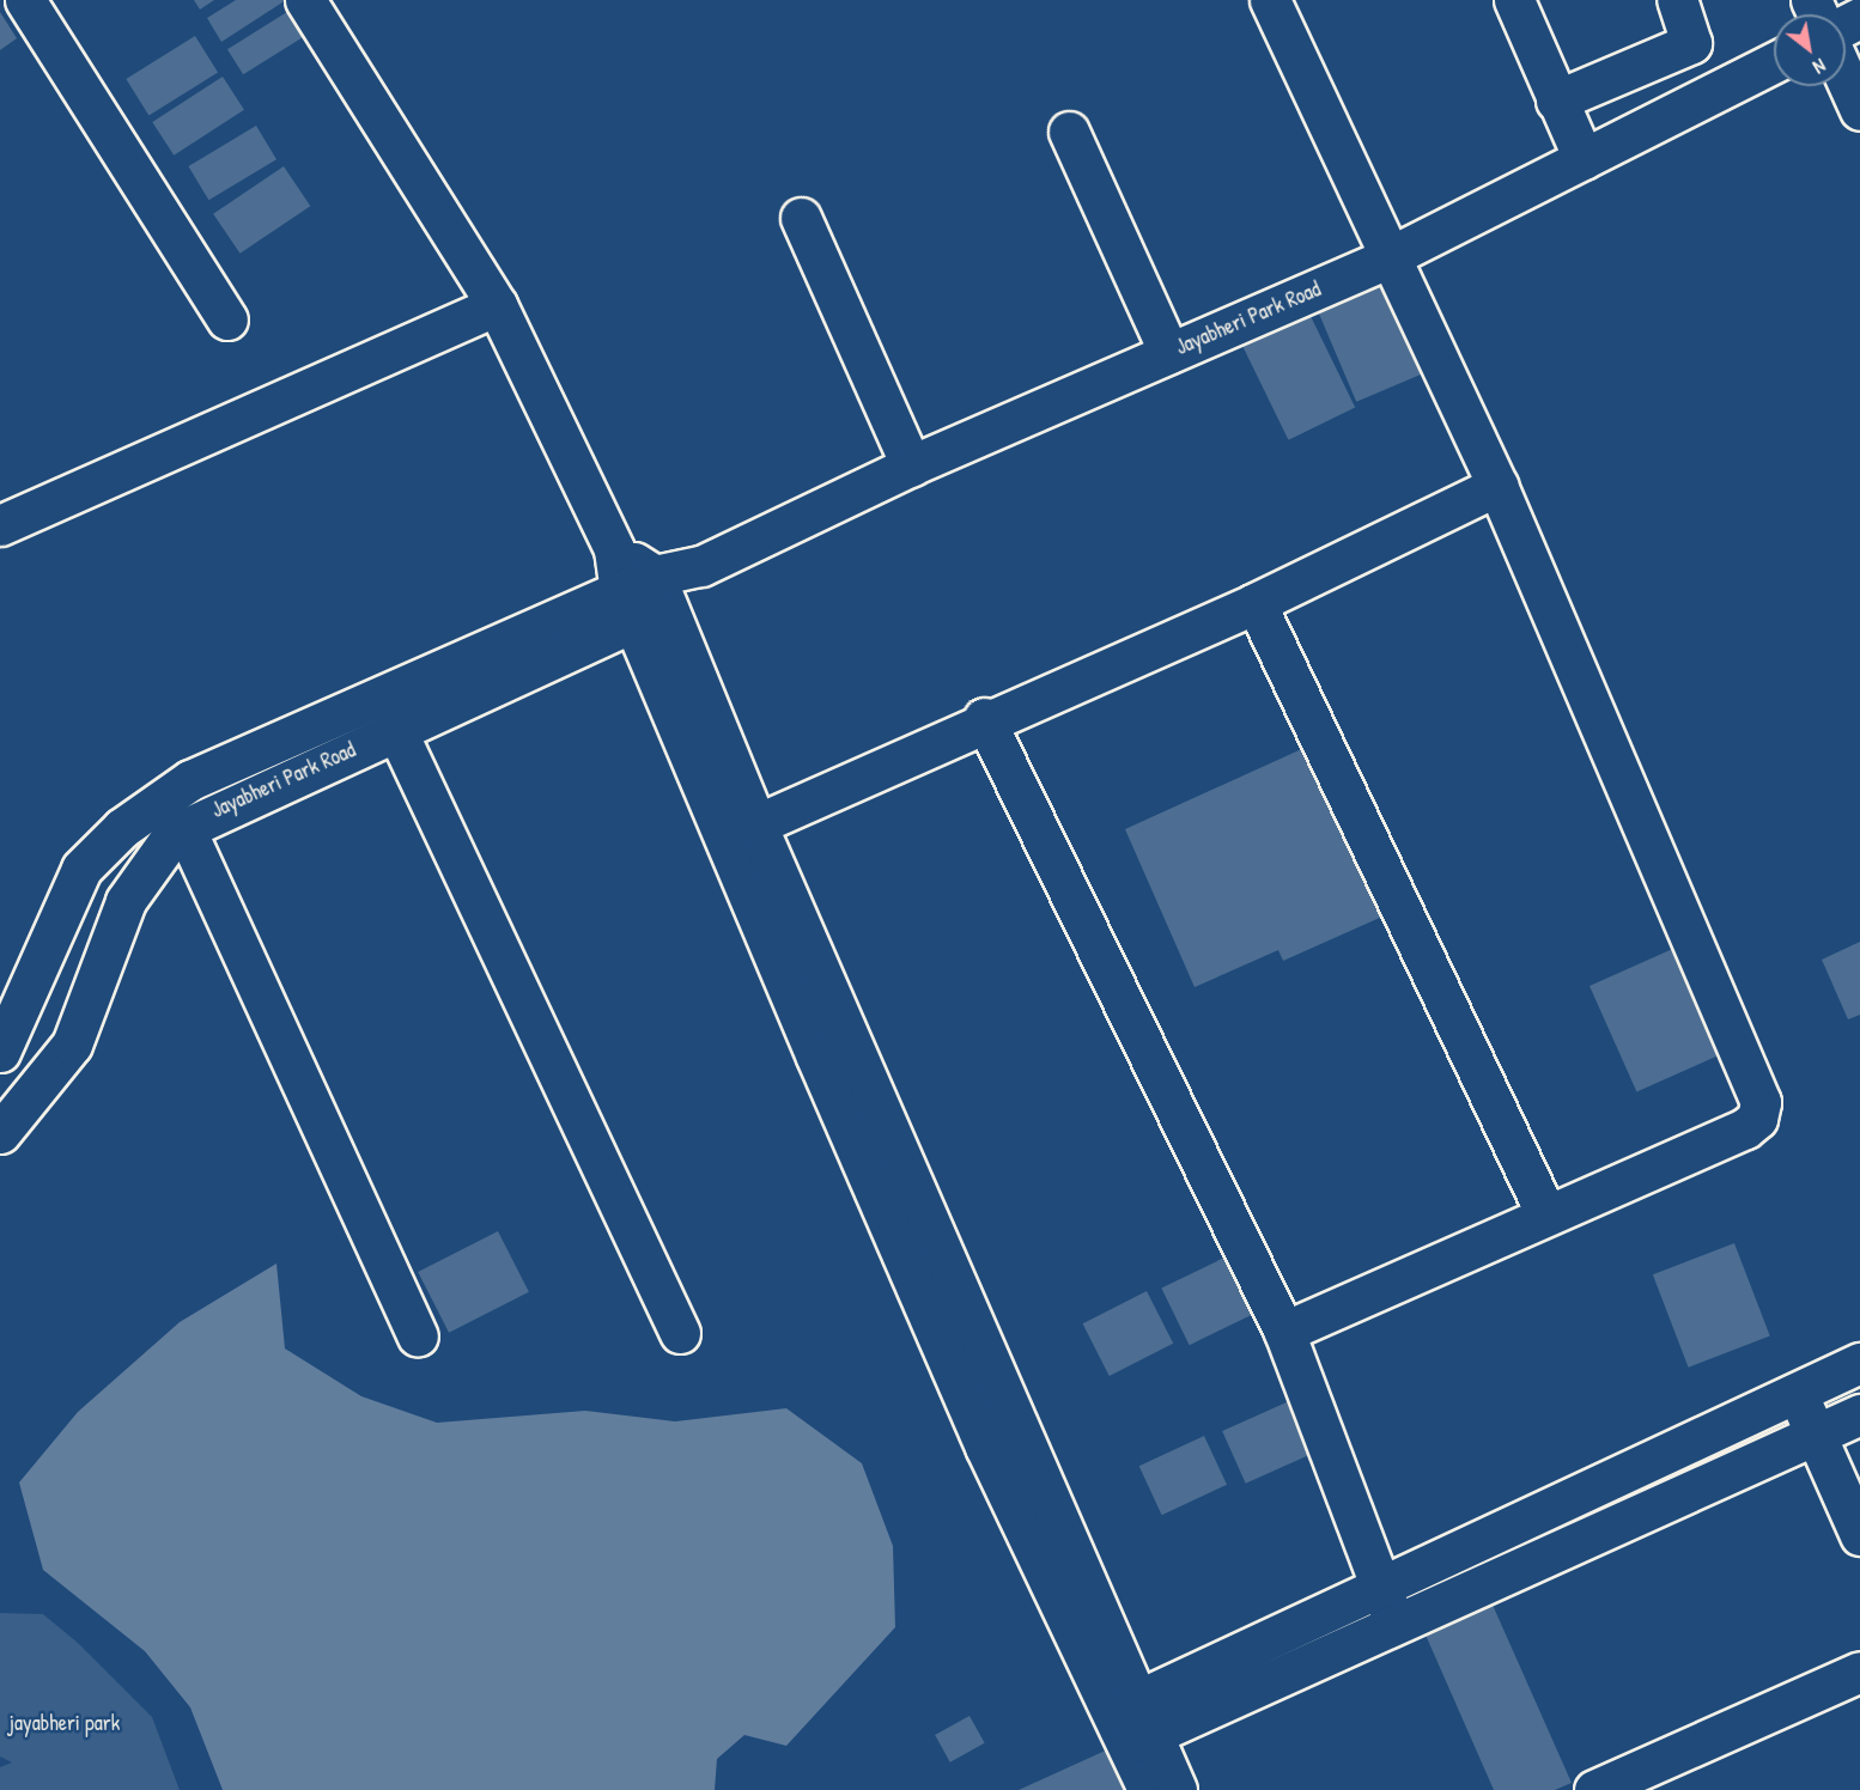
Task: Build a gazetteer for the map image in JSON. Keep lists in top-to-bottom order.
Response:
{
  "streets": {
    "street": ["Jayabheri Park Road"]
  },
  "parks": ["jayabheri park"],
  "north": "bottom right"
}
